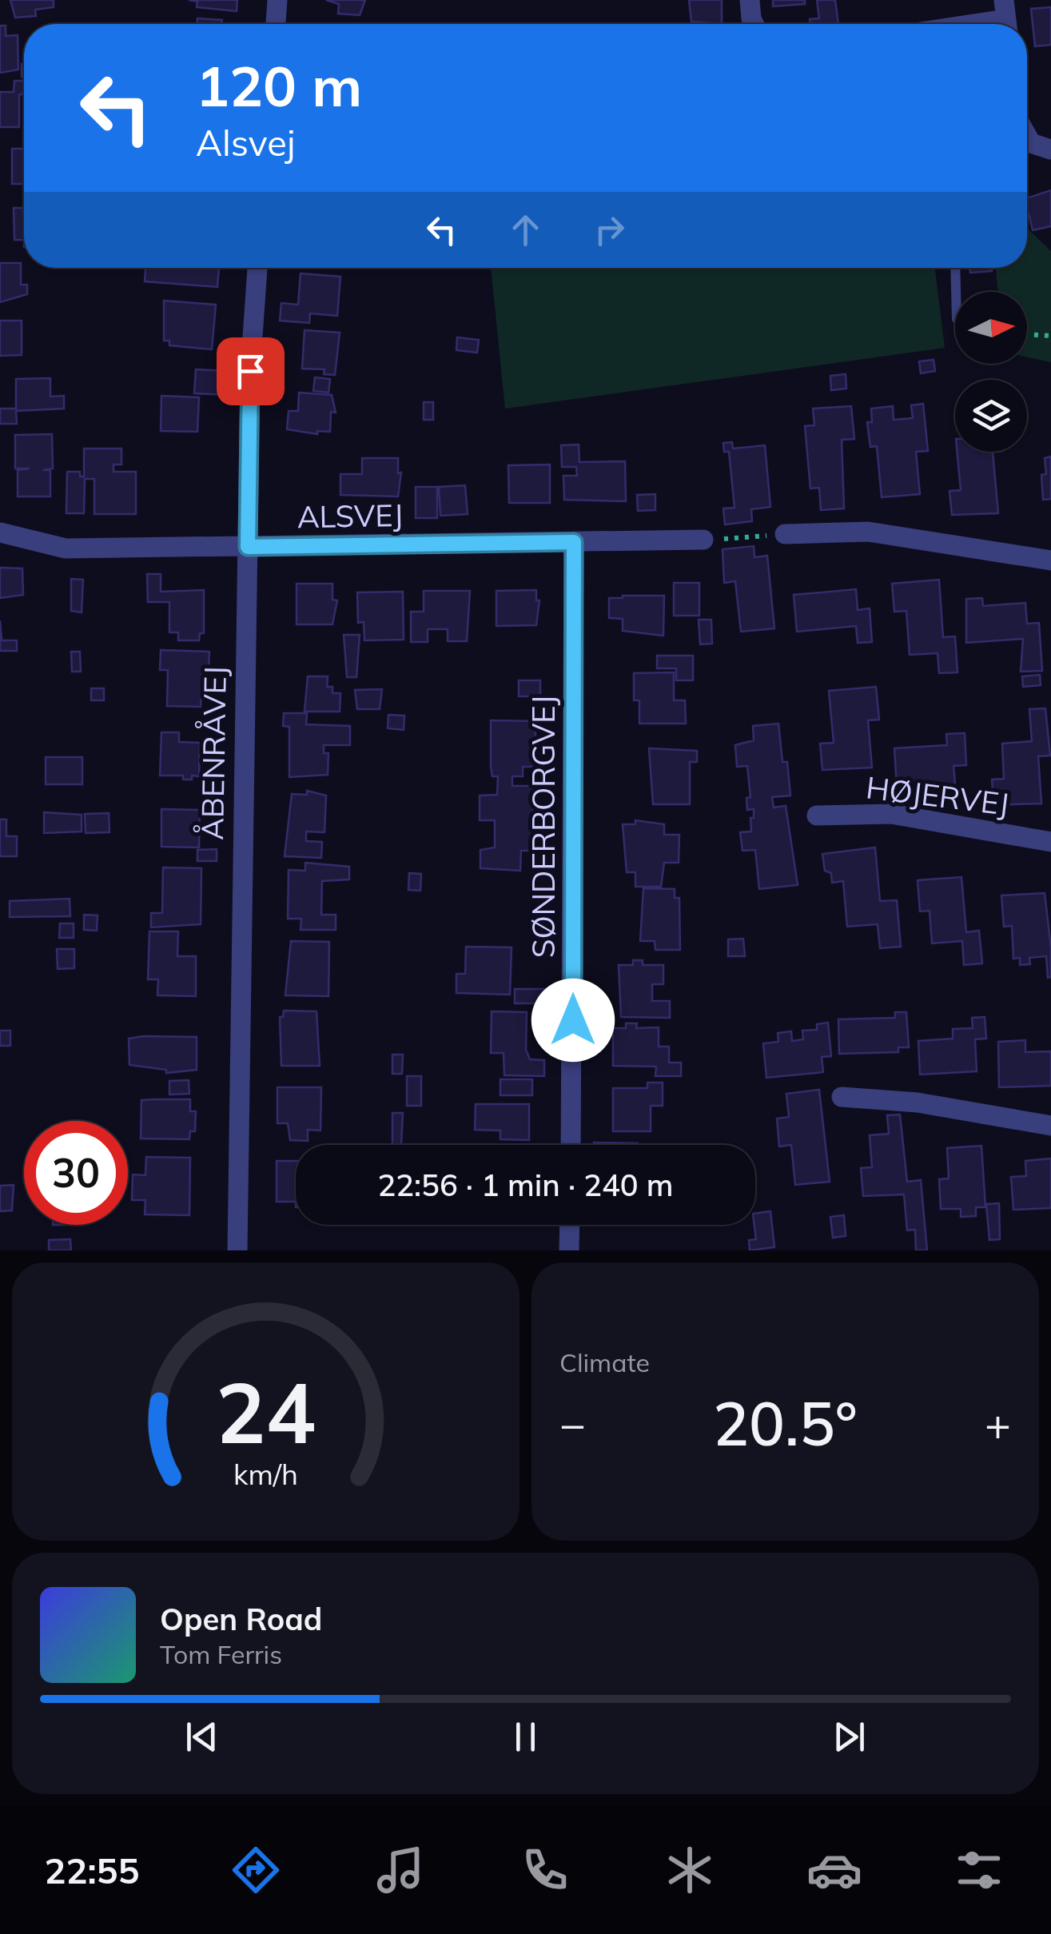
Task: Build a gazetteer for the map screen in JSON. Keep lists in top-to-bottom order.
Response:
{
  "streets": {
    "street": [
      "ALSVEJ",
      "ÅBENRÅVEJ",
      "HØJERVEJ",
      "SØNDERBORGVEJ"
    ]
  },
  "crossings": [
    ["ALSVEJ", "ÅBENRÅVEJ"],
    ["ALSVEJ", "SØNDERBORGVEJ"]
  ],
  "north": "right",
  "page": {
    "turn": ["120 m", "Alsvej"],
    "limit": "30",
    "trip": "22:56 · 1 min · 240 m",
    "tile": "Climate",
    "heat": ["−", "20.5°", "+"],
    "song": ["Open Road", "Tom Ferris"],
    "tabs": "22:55",
    "gauge": ["24", "km/h"]
  }
}
